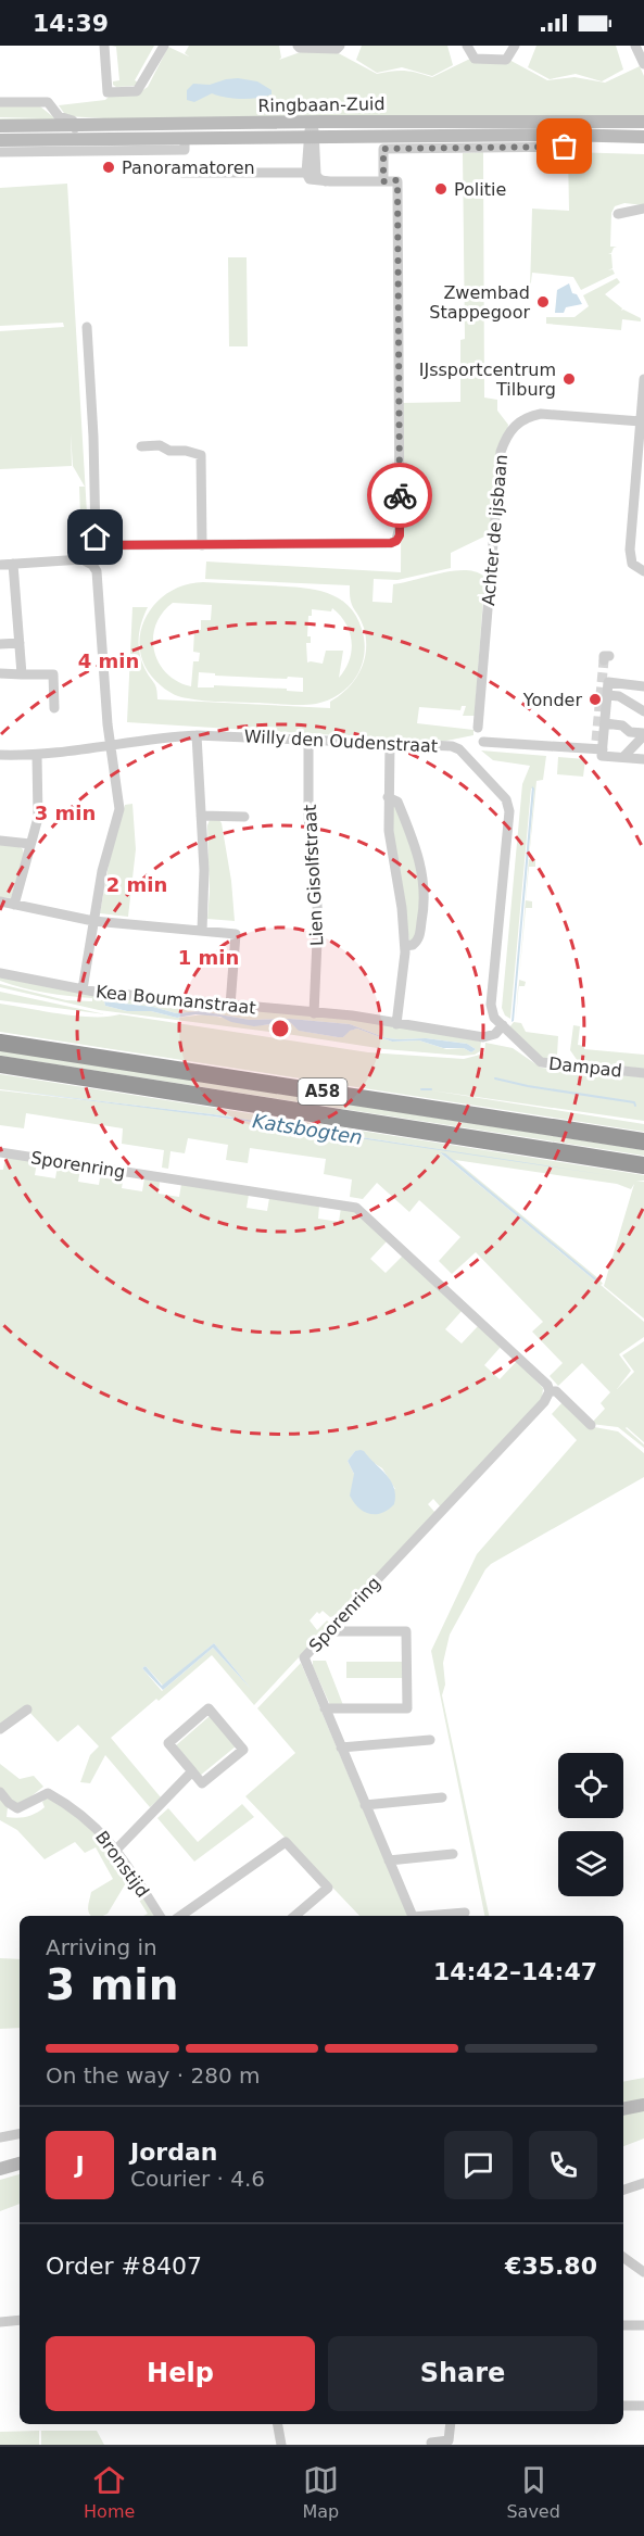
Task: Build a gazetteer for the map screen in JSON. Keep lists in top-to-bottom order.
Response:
{
  "streets": {
    "highway": ["A58"],
    "main road": ["Ringbaan-Zuid"],
    "street": [
      "Achter de ijsbaan",
      "Willy den Oudenstraat",
      "Lien Gisolfstraat",
      "Kea Boumanstraat",
      "Dampad",
      "Sporenring",
      "Bronstijd"
    ]
  },
  "crossings": [
    ["Willy den Oudenstraat", "Lien Gisolfstraat"],
    ["Willy den Oudenstraat", "Kea Boumanstraat"],
    ["Willy den Oudenstraat", "Dampad"],
    ["Lien Gisolfstraat", "Kea Boumanstraat"],
    ["Kea Boumanstraat", "Dampad"]
  ],
  "water": ["Katsbogten"],
  "places": [
    "Panoramatoren",
    "Politie",
    "Zwembad Stappegoor",
    "IJssportcentrum Tilburg",
    "Yonder"
  ],
  "page": {
    "status": "14:39",
    "heading": ["3 min", "Arriving in", "14:42–14:47"],
    "panel": [
      "Jordan",
      "Courier · 4.6",
      "Order #8407",
      "€35.80"
    ],
    "bar": "On the way · 280 m",
    "round": "J",
    "buttons": ["Help", "Share"],
    "tabs": ["Home", "Map", "Saved"]
  },
  "rings": [
    "4 min",
    "3 min",
    "2 min",
    "1 min"
  ]
}
